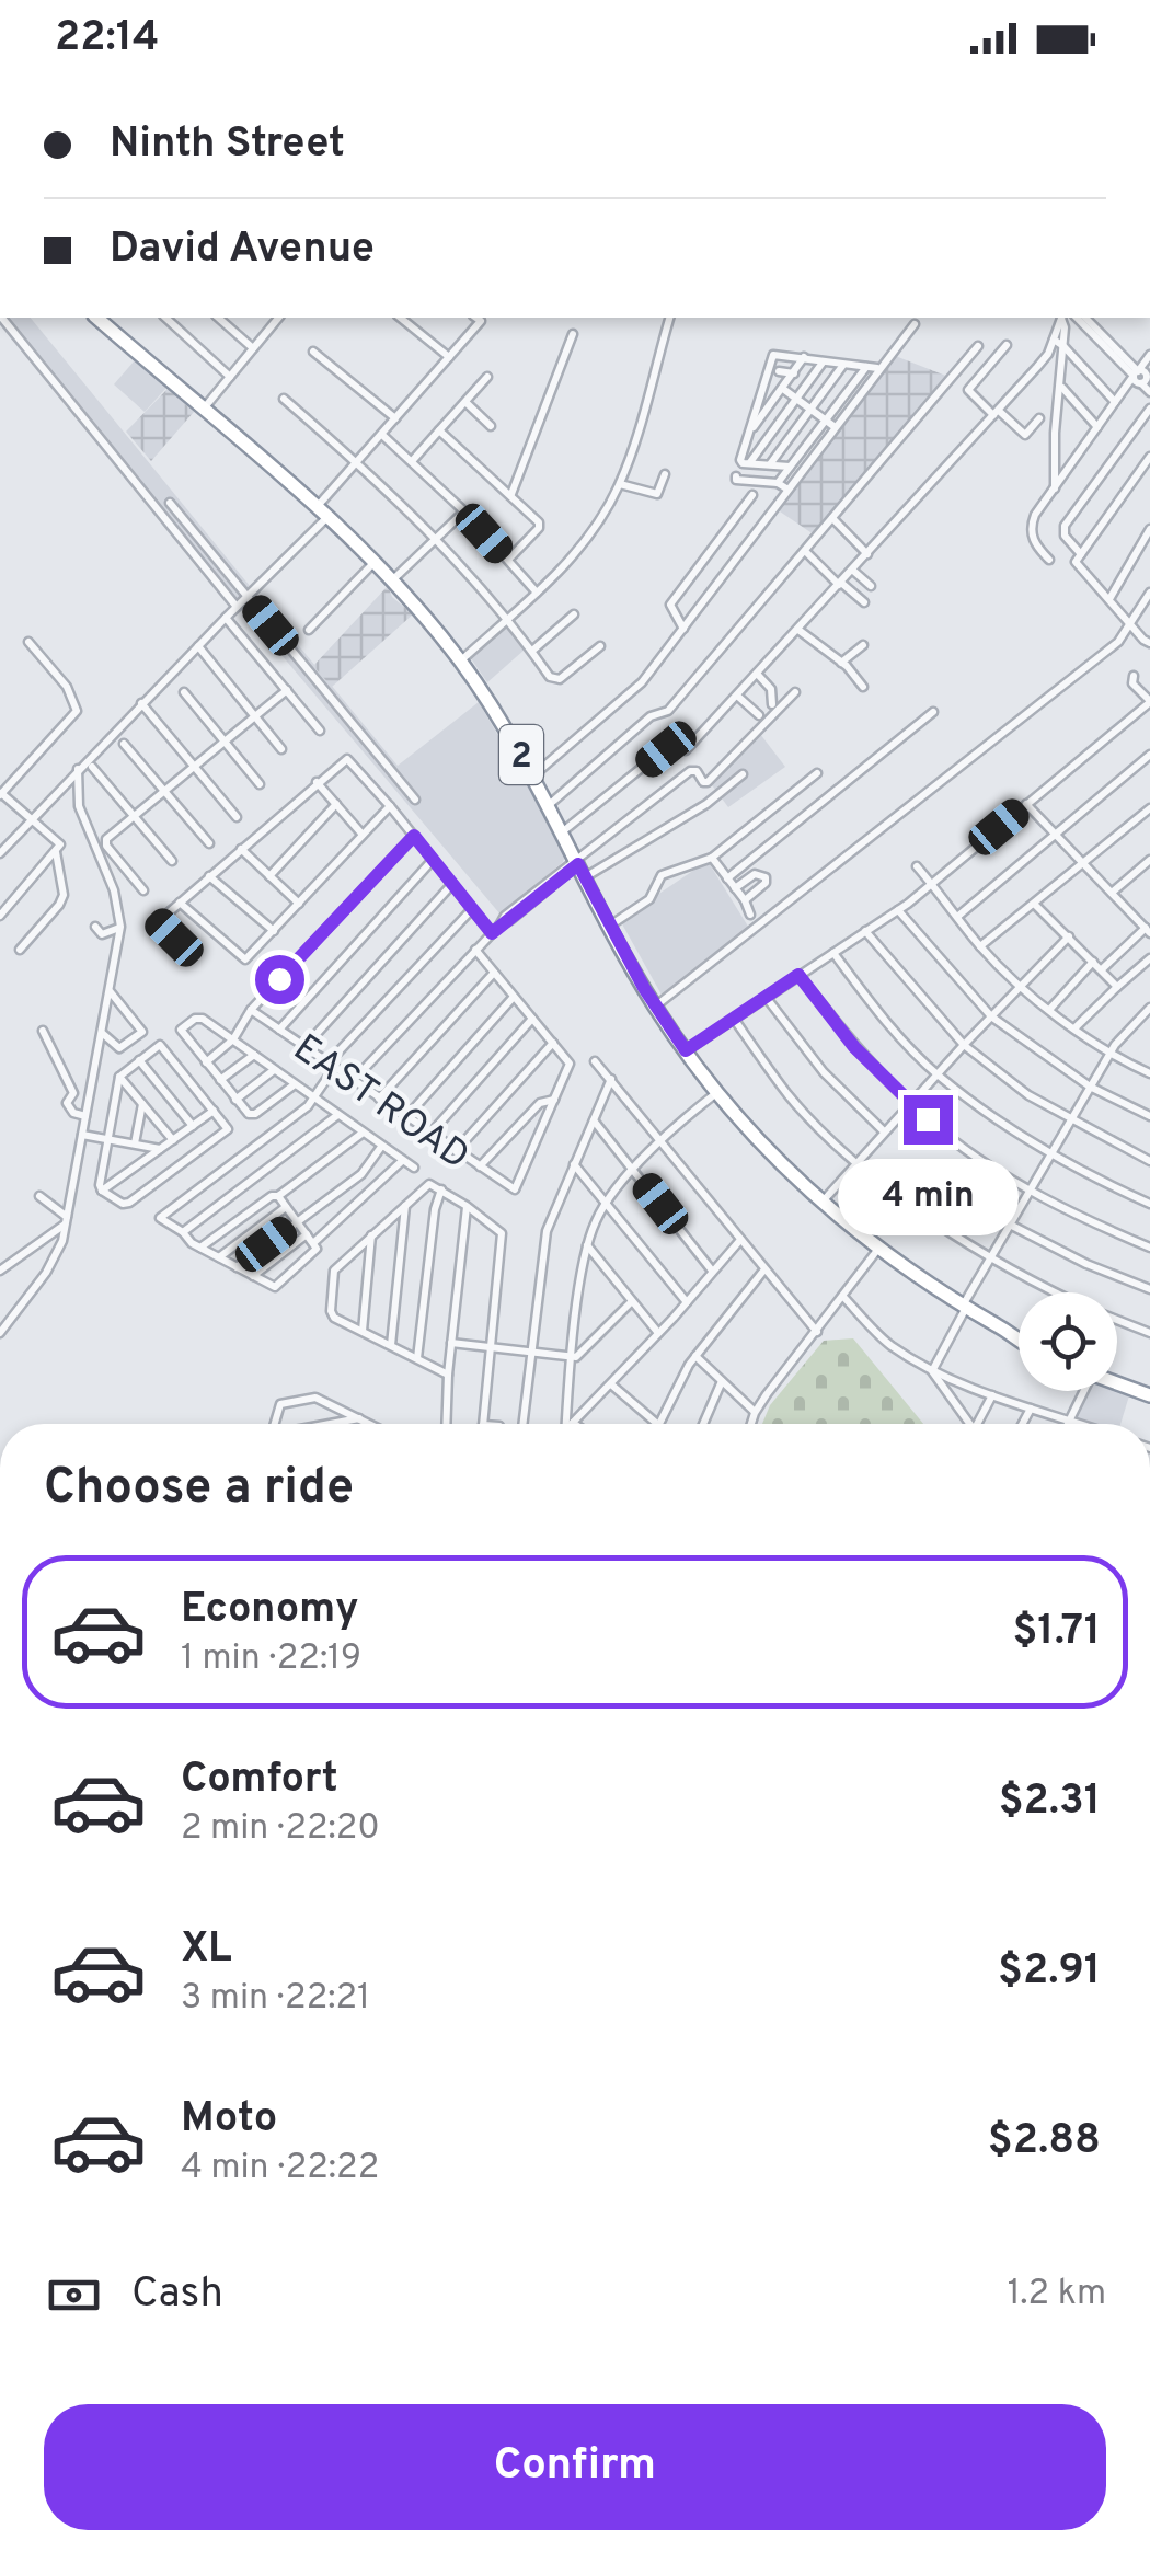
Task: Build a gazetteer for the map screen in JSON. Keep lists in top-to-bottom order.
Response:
{
  "streets": {
    "highway": ["2"],
    "street": ["EAST ROAD"]
  },
  "page": {
    "status": "22:14",
    "banner": ["Ninth Street", "David Avenue"],
    "bubble": "4 min",
    "heading": "Choose a ride",
    "list": [
      {
        "name": "Economy",
        "note": "1 min · 22:19",
        "value": "$1.71"
      },
      {
        "name": "Comfort",
        "note": "2 min · 22:20",
        "value": "$2.31"
      },
      {
        "name": "XL",
        "note": "3 min · 22:21",
        "value": "$2.91"
      },
      {
        "name": "Moto",
        "note": "4 min · 22:22",
        "value": "$2.88"
      }
    ],
    "pay": ["Cash", "1.2 km"],
    "buttons": "Confirm"
  }
}
